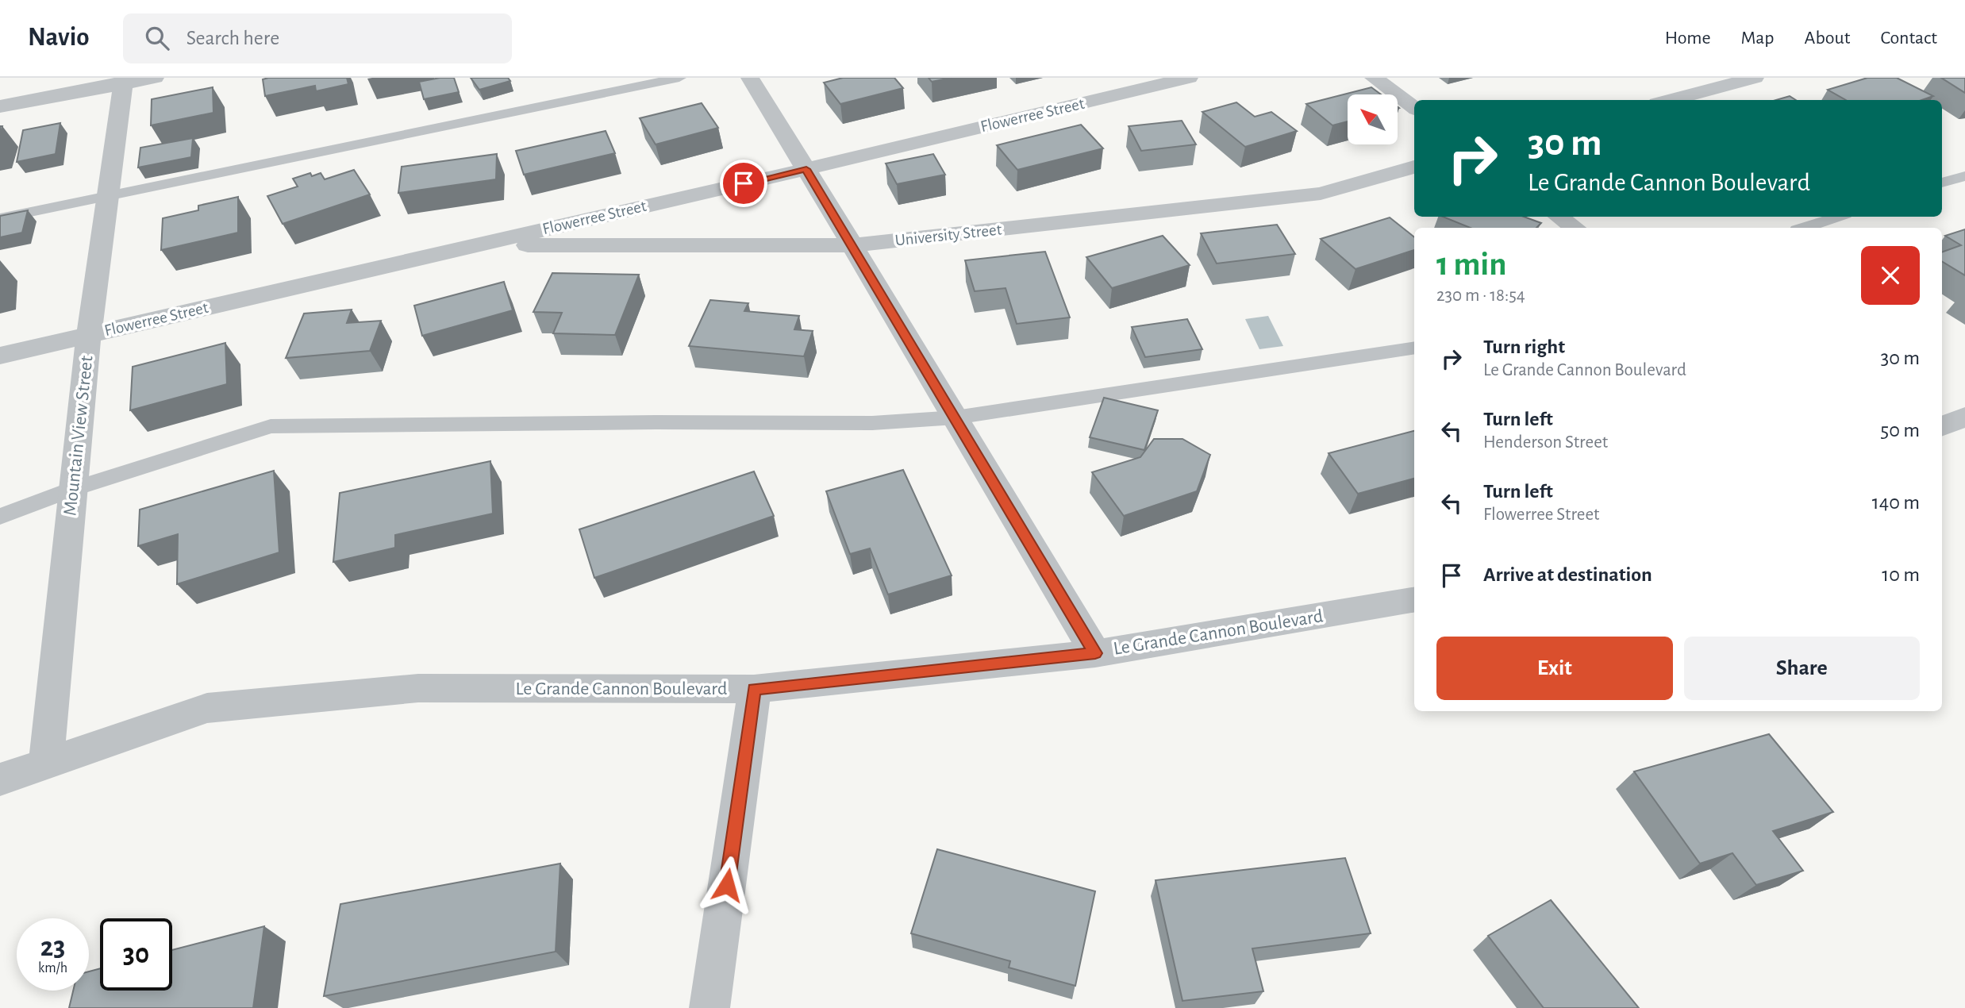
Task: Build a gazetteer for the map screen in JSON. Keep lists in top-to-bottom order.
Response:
{
  "streets": {
    "street": [
      "Flowerree Street",
      "University Street",
      "Mountain View Street",
      "Le Grande Cannon Boulevard"
    ]
  },
  "crossings": [
    ["Flowerree Street", "University Street"],
    ["Flowerree Street", "Mountain View Street"],
    ["Mountain View Street", "Le Grande Cannon Boulevard"]
  ],
  "north": "top left",
  "page": {
    "header": "Navio",
    "search": "Search here",
    "nav": [
      "Home",
      "Map",
      "About",
      "Contact"
    ],
    "turn": ["30 m", "Le Grande Cannon Boulevard"],
    "heading": ["1 min", "230 m · 18:54"],
    "list": [
      {
        "name": "Turn right",
        "note": "Le Grande Cannon Boulevard",
        "value": "30 m"
      },
      {
        "name": "Turn left",
        "note": "Henderson Street",
        "value": "50 m"
      },
      {
        "name": "Turn left",
        "note": "Flowerree Street",
        "value": "140 m"
      },
      {
        "name": "Arrive at destination",
        "value": "10 m"
      }
    ],
    "buttons": ["Exit", "Share"],
    "speed": "23 km/h",
    "limit": "30"
  }
}
